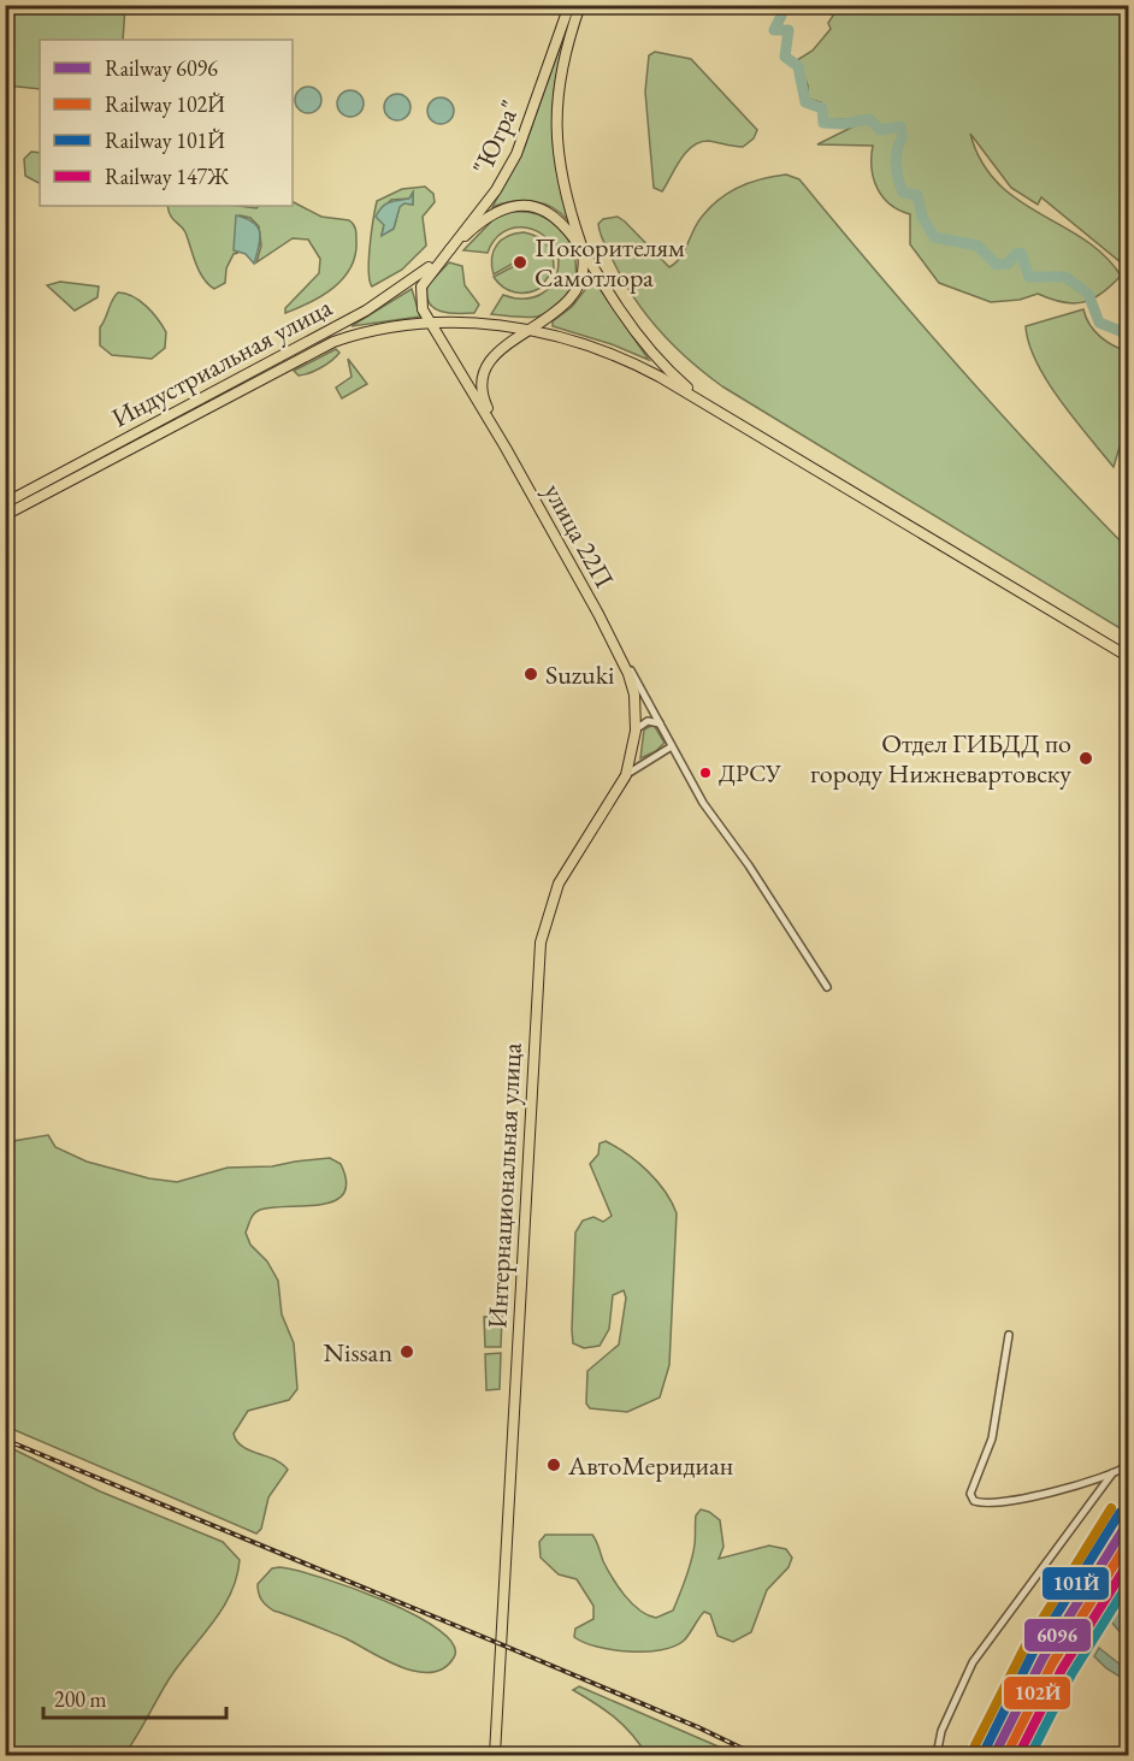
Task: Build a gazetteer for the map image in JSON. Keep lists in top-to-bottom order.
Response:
{
  "streets": {
    "main road": [
      "\"Югра\"",
      "Индустриальная улица",
      "улица 22П",
      "Интернациональная улица"
    ]
  },
  "crossings": [
    ["\"Югра\"", "Индустриальная улица"],
    ["\"Югра\"", "улица 22П"],
    ["Индустриальная улица", "улица 22П"],
    ["улица 22П", "Интернациональная улица"]
  ],
  "places": [
    "Покорителям Самотлора",
    "Suzuki",
    "Отдел ГИБДД по городу Нижневартовску",
    "ДРСУ",
    "Nissan",
    "АвтоМеридиан"
  ],
  "lines": [
    "rail line 101Й",
    "rail line 6096",
    "rail line 102Й",
    "rail line 147Ж"
  ],
  "legend": [
    "Railway 6096",
    "Railway 102Й",
    "Railway 101Й",
    "Railway 147Ж"
  ],
  "scale_bar": "200 m"
}
